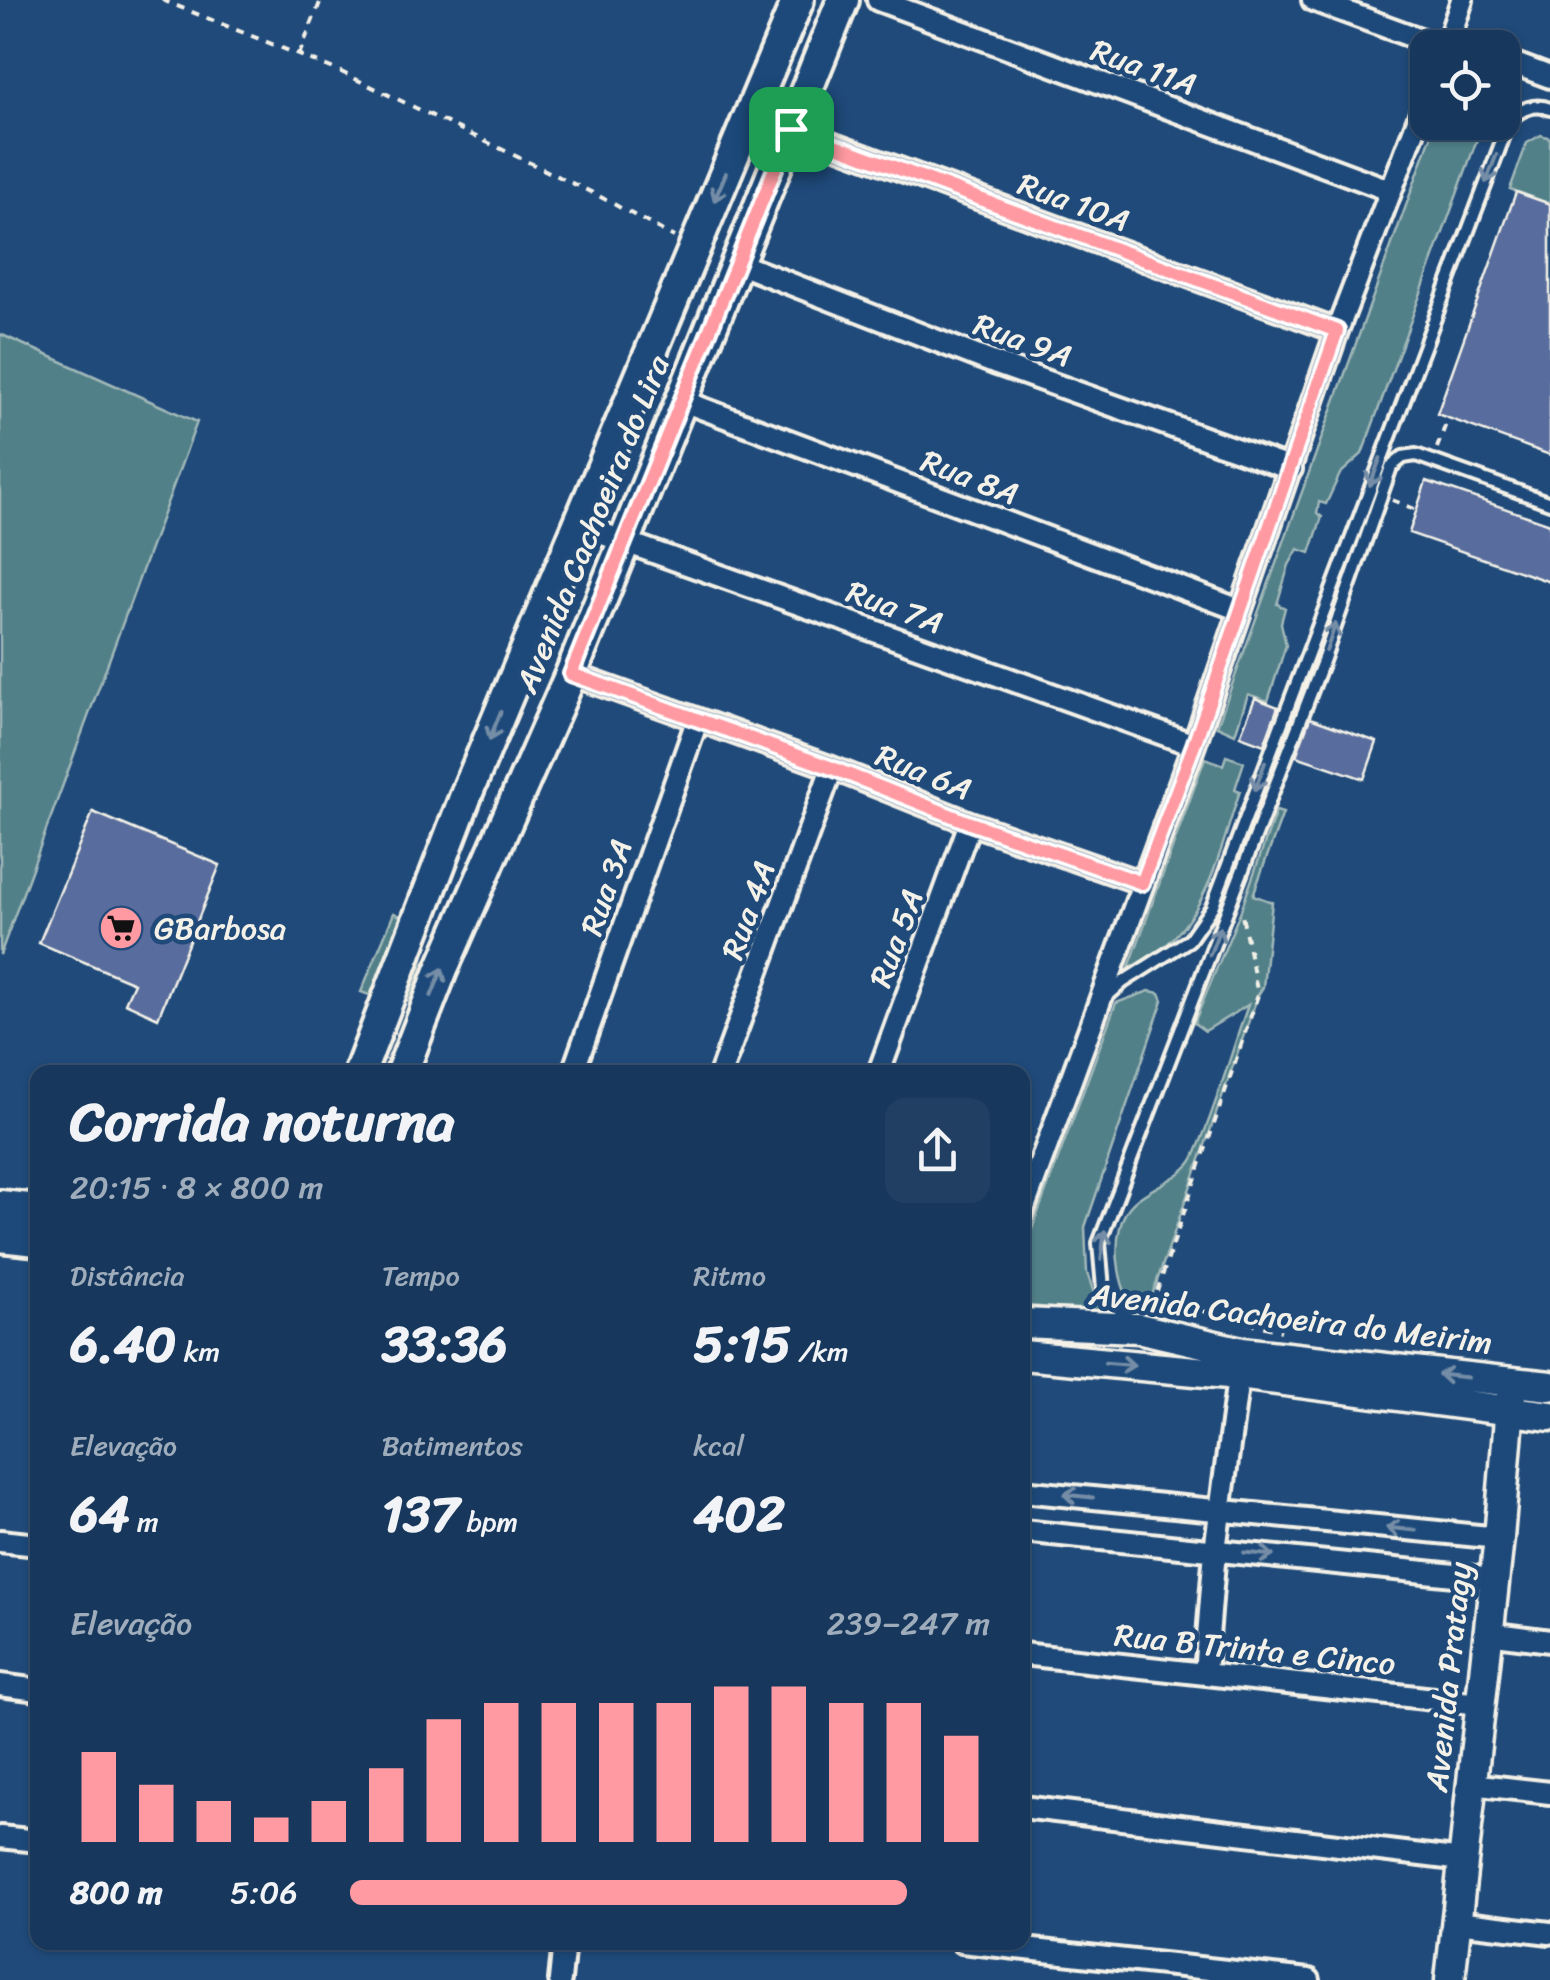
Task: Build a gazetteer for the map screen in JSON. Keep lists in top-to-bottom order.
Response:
{
  "streets": {
    "main road": ["Avenida Cachoeira do Lira"],
    "street": [
      "Rua 11A",
      "Rua 10A",
      "Rua 9A",
      "Rua 8A",
      "Rua 7A",
      "Rua 6A",
      "Rua 3A",
      "Rua 4A",
      "Rua 5A",
      "Avenida Cachoeira do Meirim",
      "Rua B Trinta e Cinco",
      "Avenida Pratagy"
    ]
  },
  "crossings": [
    ["Rua 10A", "Avenida Cachoeira do Lira"],
    ["Rua 9A", "Avenida Cachoeira do Lira"],
    ["Rua 8A", "Avenida Cachoeira do Lira"],
    ["Avenida Cachoeira do Lira", "Rua 7A"],
    ["Avenida Cachoeira do Lira", "Rua 6A"],
    ["Rua 6A", "Rua 3A"],
    ["Rua 6A", "Rua 4A"],
    ["Rua 6A", "Rua 5A"],
    ["Avenida Cachoeira do Meirim", "Avenida Pratagy"],
    ["Rua B Trinta e Cinco", "Avenida Pratagy"]
  ],
  "places": {
    "supermarket": ["GBarbosa"]
  },
  "page": {
    "heading": ["Corrida noturna", "20:15 · 8 × 800 m"],
    "stats": [
      ["Distância", "6.40 km"],
      ["Tempo", "33:36"],
      ["Ritmo", "5:15 /km"],
      ["Elevação", "64 m"],
      ["Batimentos", "137 bpm"],
      ["kcal", "402"]
    ],
    "chart": ["Elevação", "239–247 m"],
    "list": [
      {
        "name": "800 m",
        "note": "5:06"
      }
    ]
  }
}
